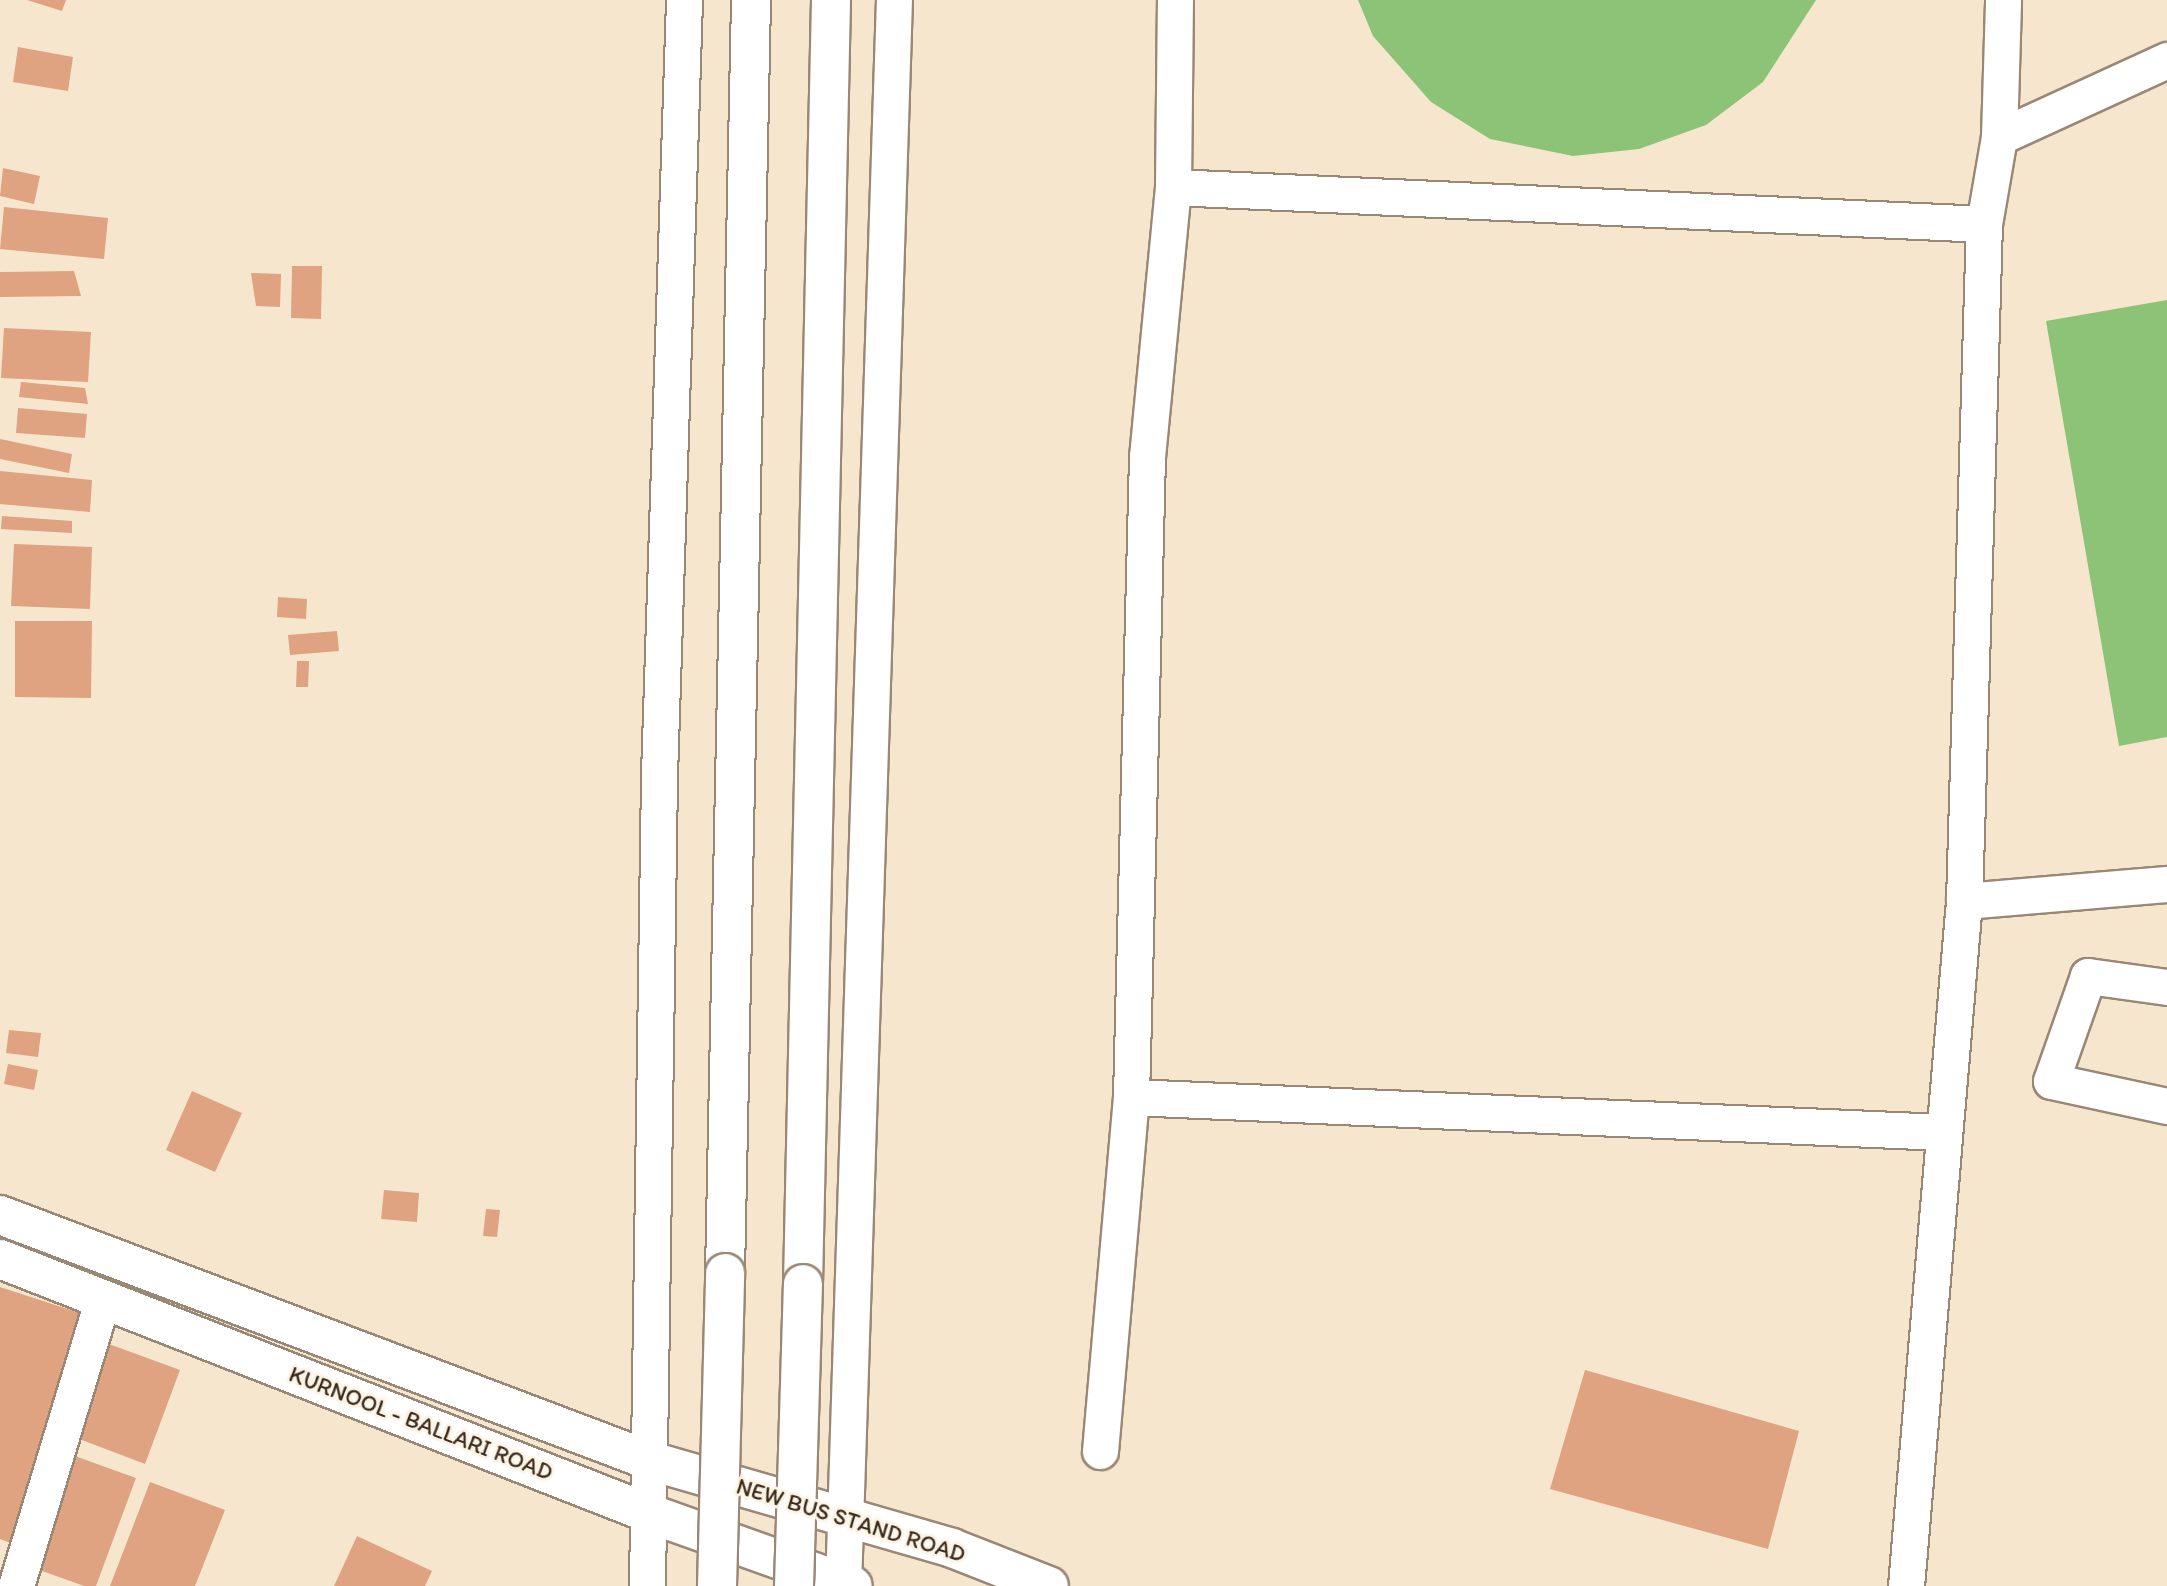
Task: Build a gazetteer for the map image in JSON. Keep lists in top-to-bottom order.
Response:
{
  "streets": {
    "main road": ["KURNOOL - BALLARI ROAD", "NEW BUS STAND ROAD"]
  },
  "crossings": [
    ["KURNOOL - BALLARI ROAD", "NEW BUS STAND ROAD"]
  ]
}
